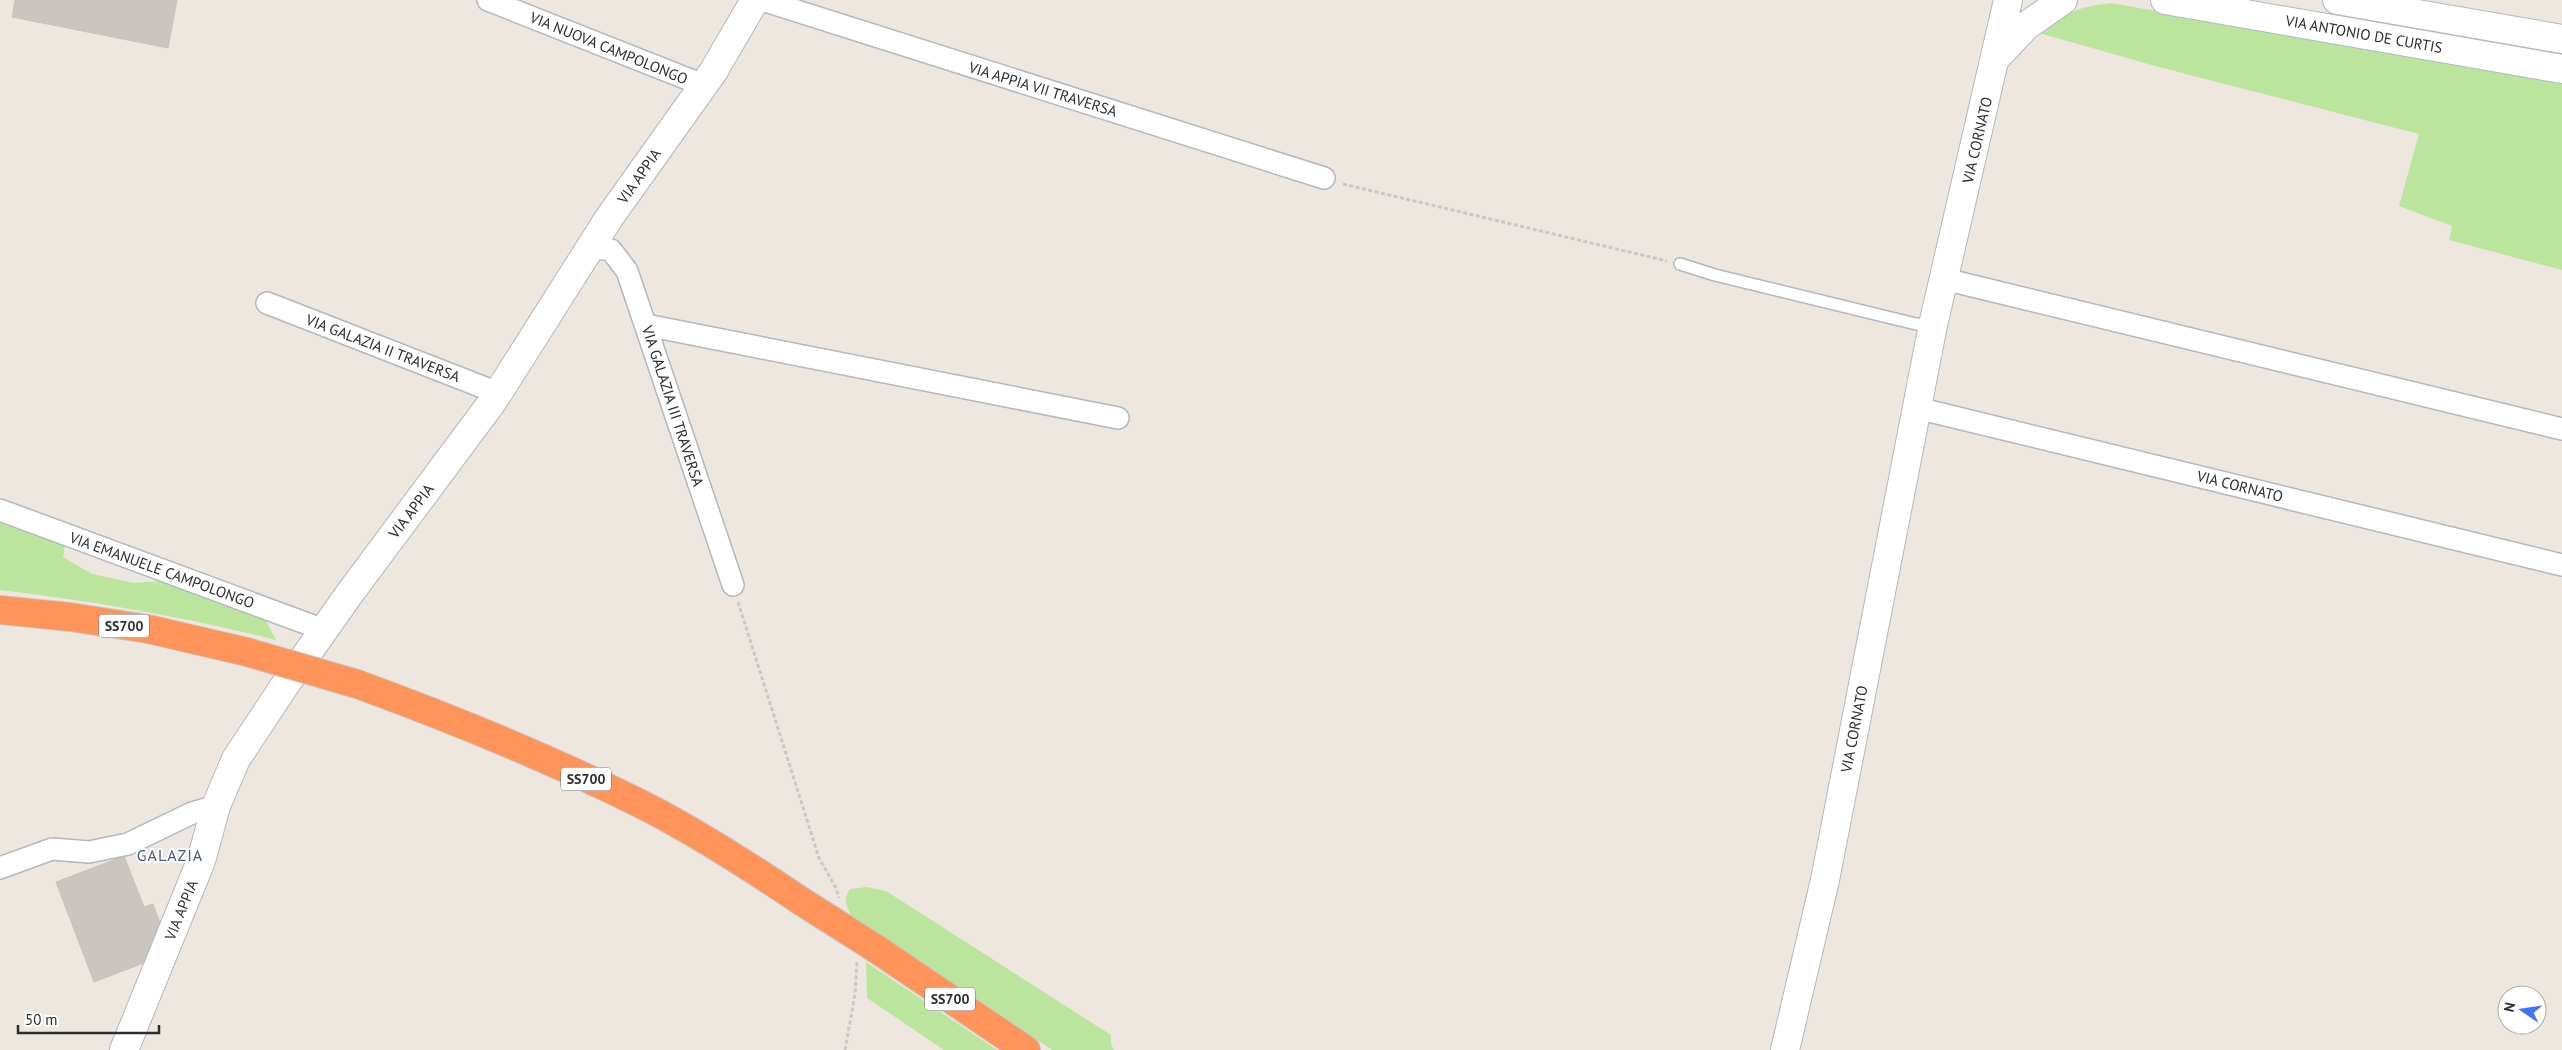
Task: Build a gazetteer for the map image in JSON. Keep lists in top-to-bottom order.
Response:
{
  "streets": {
    "highway": ["SS700"],
    "street": [
      "VIA ANTONIO DE CURTIS",
      "VIA NUOVA CAMPOLONGO",
      "VIA APPIA VII TRAVERSA",
      "VIA CORNATO",
      "VIA APPIA",
      "VIA GALAZIA II TRAVERSA",
      "VIA GALAZIA III TRAVERSA",
      "VIA EMANUELE CAMPOLONGO"
    ]
  },
  "crossings": [
    ["VIA NUOVA CAMPOLONGO", "VIA APPIA"],
    ["VIA APPIA", "VIA GALAZIA II TRAVERSA"],
    ["VIA APPIA", "VIA GALAZIA III TRAVERSA"],
    ["VIA APPIA", "VIA EMANUELE CAMPOLONGO"]
  ],
  "districts": ["GALAZIA"],
  "scale_bar": "50 m",
  "north": "left"
}
